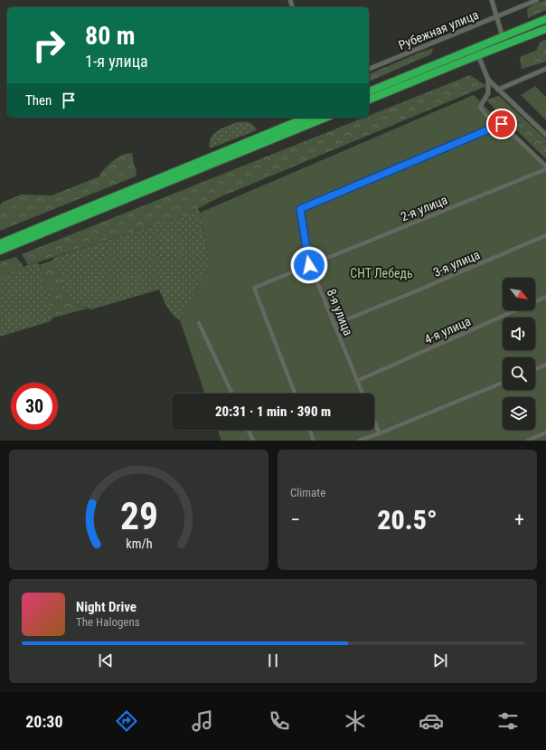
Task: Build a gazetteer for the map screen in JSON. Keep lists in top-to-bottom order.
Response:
{
  "streets": {
    "street": [
      "Рубежная улица",
      "2-я улица",
      "3-я улица",
      "8-я улица",
      "4-я улица"
    ]
  },
  "crossings": [
    ["2-я улица", "8-я улица"],
    ["3-я улица", "8-я улица"],
    ["8-я улица", "4-я улица"]
  ],
  "parks": ["СНТ Лебедь"],
  "north": "bottom right",
  "page": {
    "turn": ["80 m", "1-я улица"],
    "then": "Then",
    "limit": "30",
    "trip": "20:31 · 1 min · 390 m",
    "tile": "Climate",
    "heat": ["−", "20.5°", "+"],
    "song": ["Night Drive", "The Halogens"],
    "tabs": "20:30",
    "gauge": ["29", "km/h"]
  }
}
